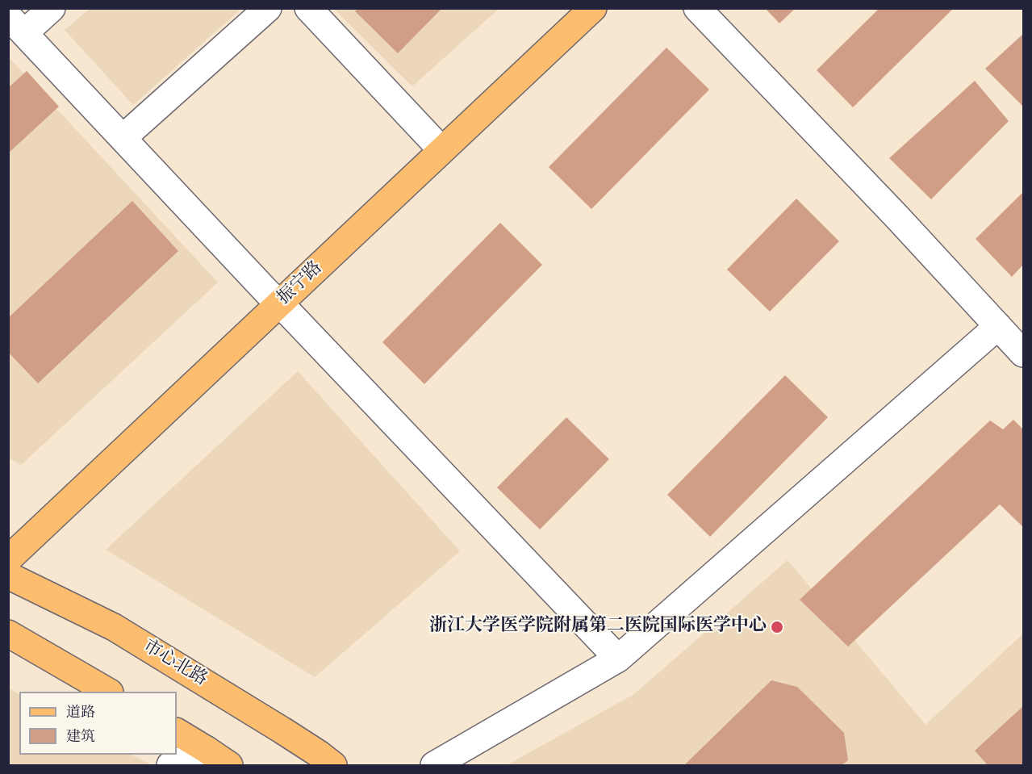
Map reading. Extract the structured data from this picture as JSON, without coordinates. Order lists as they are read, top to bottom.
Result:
{
  "streets": {
    "main road": ["振宁路", "市心北路"]
  },
  "places": ["浙江大学医学院附属第二医院国际医学中心"],
  "legend": ["道路", "建筑"]
}
